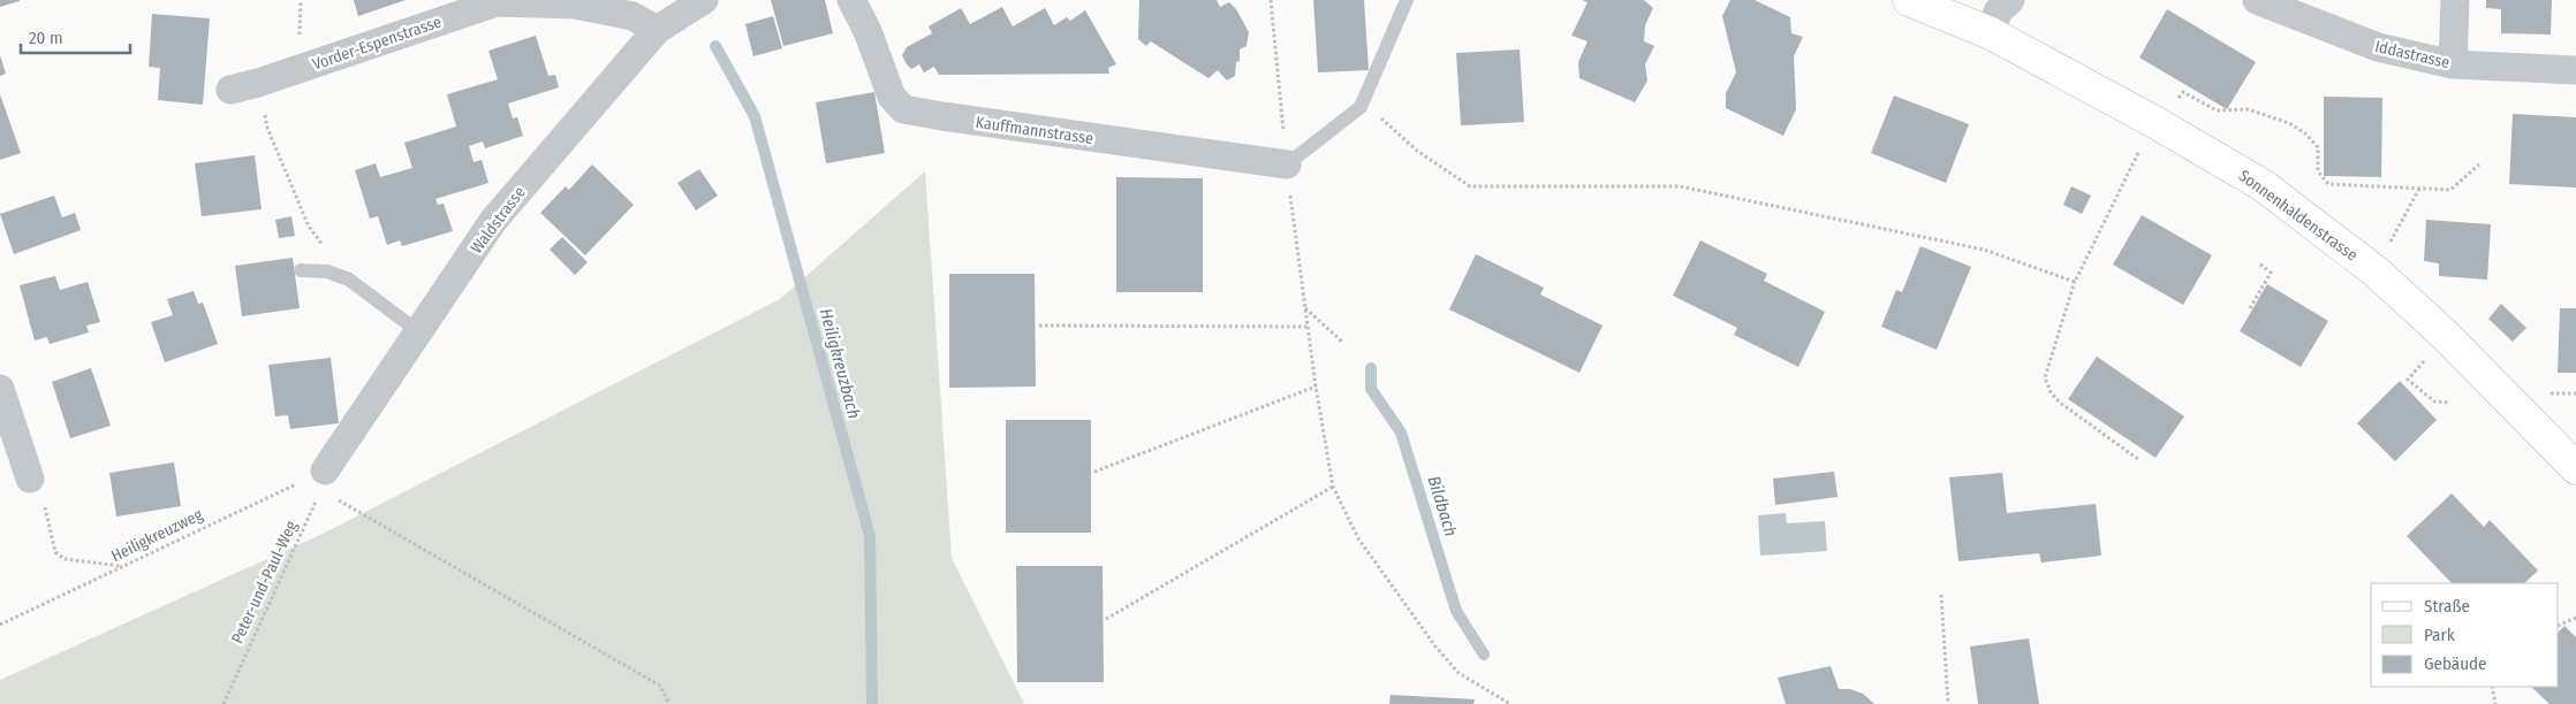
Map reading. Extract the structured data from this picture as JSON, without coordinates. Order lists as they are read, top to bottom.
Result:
{
  "streets": {
    "street": [
      "Vorder-Espenstrasse",
      "Iddastrasse",
      "Kauffmannstrasse",
      "Sonnenhaldenstrasse",
      "Waldstrasse"
    ],
    "path": ["Heiligkreuzweg", "Peter-und-Paul-Weg"]
  },
  "crossings": [
    ["Vorder-Espenstrasse", "Waldstrasse"],
    ["Waldstrasse", "Heiligkreuzweg"],
    ["Waldstrasse", "Peter-und-Paul-Weg"],
    ["Heiligkreuzweg", "Peter-und-Paul-Weg"]
  ],
  "water": ["Heiligkreuzbach", "Bildbach"],
  "legend": ["Straße", "Park", "Gebäude"],
  "scale_bar": "20 m"
}
